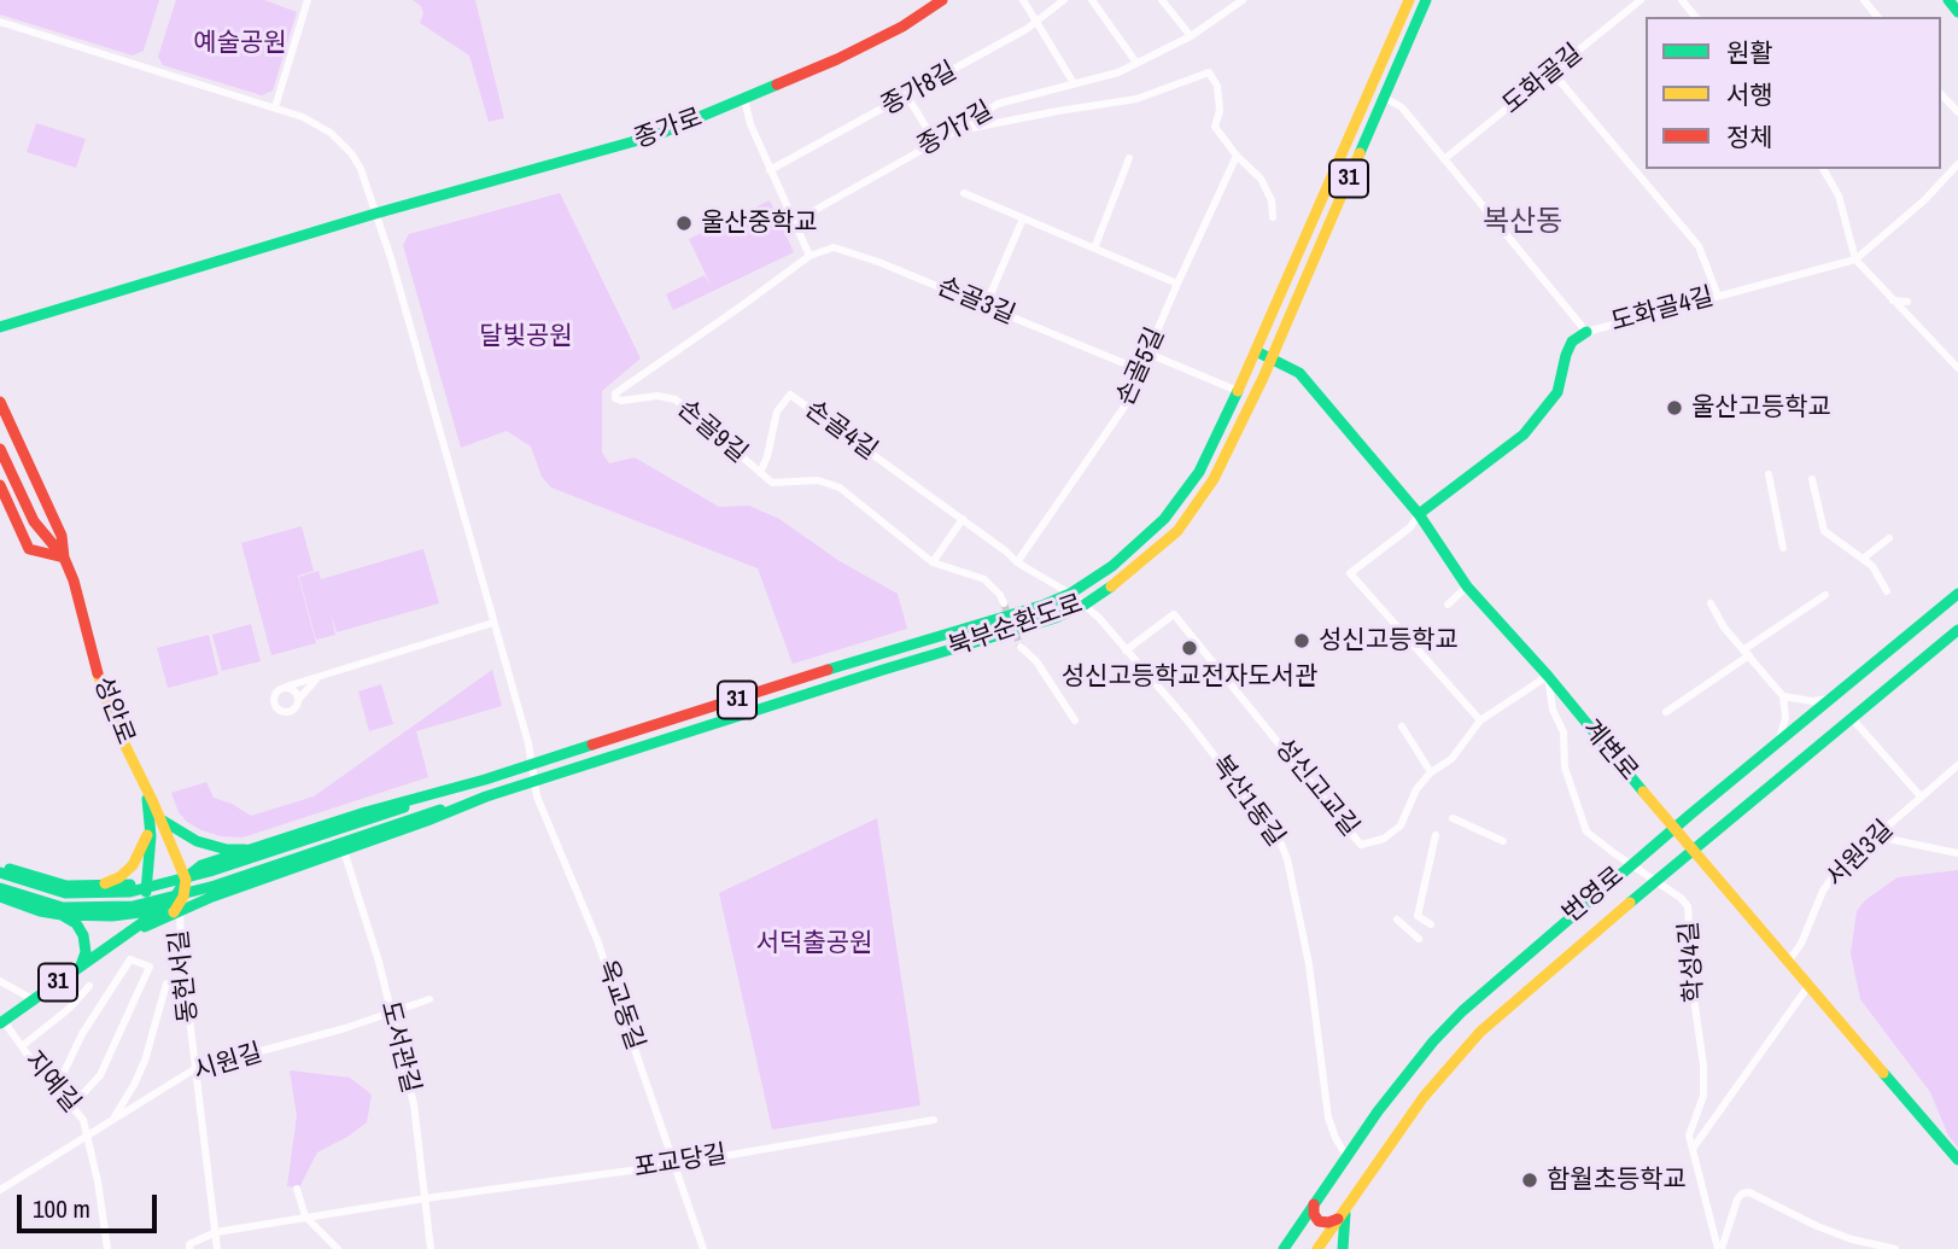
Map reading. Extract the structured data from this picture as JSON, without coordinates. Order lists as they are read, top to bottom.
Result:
{
  "streets": {
    "main road": [
      "종가로",
      "31",
      "북부순환도로",
      "성안로",
      "계변로",
      "번영로"
    ],
    "street": [
      "도화골길",
      "종가8길",
      "종가7길",
      "손골3길",
      "도화골4길",
      "손골5길",
      "손골4길",
      "손골9길",
      "성신고교길",
      "복산1동길",
      "서원3길",
      "학성4길",
      "동헌서길",
      "옥교동길",
      "도서관길",
      "시원길",
      "지예길",
      "포교당길"
    ]
  },
  "crossings": [
    ["도화골길", "도화골4길"],
    ["31", "지예길"],
    ["손골3길", "손골5길"],
    ["손골3길", "손골9길"],
    ["도화골4길", "북부순환도로"],
    ["손골5길", "손골4길"],
    ["손골4길", "손골9길"],
    ["손골4길", "북부순환도로"],
    ["손골4길", "복산1동길"],
    ["북부순환도로", "계변로"],
    ["북부순환도로", "복산1동길"],
    ["북부순환도로", "옥교동길"],
    ["계변로", "성신고교길"],
    ["계변로", "서원3길"],
    ["계변로", "번영로"],
    ["계변로", "학성4길"],
    ["성신고교길", "복산1동길"],
    ["성신고교길", "학성4길"],
    ["복산1동길", "번영로"],
    ["동헌서길", "시원길"],
    ["동헌서길", "포교당길"],
    ["옥교동길", "포교당길"],
    ["도서관길", "시원길"],
    ["도서관길", "포교당길"],
    ["시원길", "지예길"]
  ],
  "districts": ["복산동"],
  "parks": ["예술공원", "달빛공원", "서덕출공원"],
  "places": [
    "울산중학교",
    "울산고등학교",
    "성신고등학교",
    "성신고등학교전자도서관",
    "함월초등학교"
  ],
  "legend": ["원활", "서행", "정체"],
  "scale_bar": "100 m"
}
